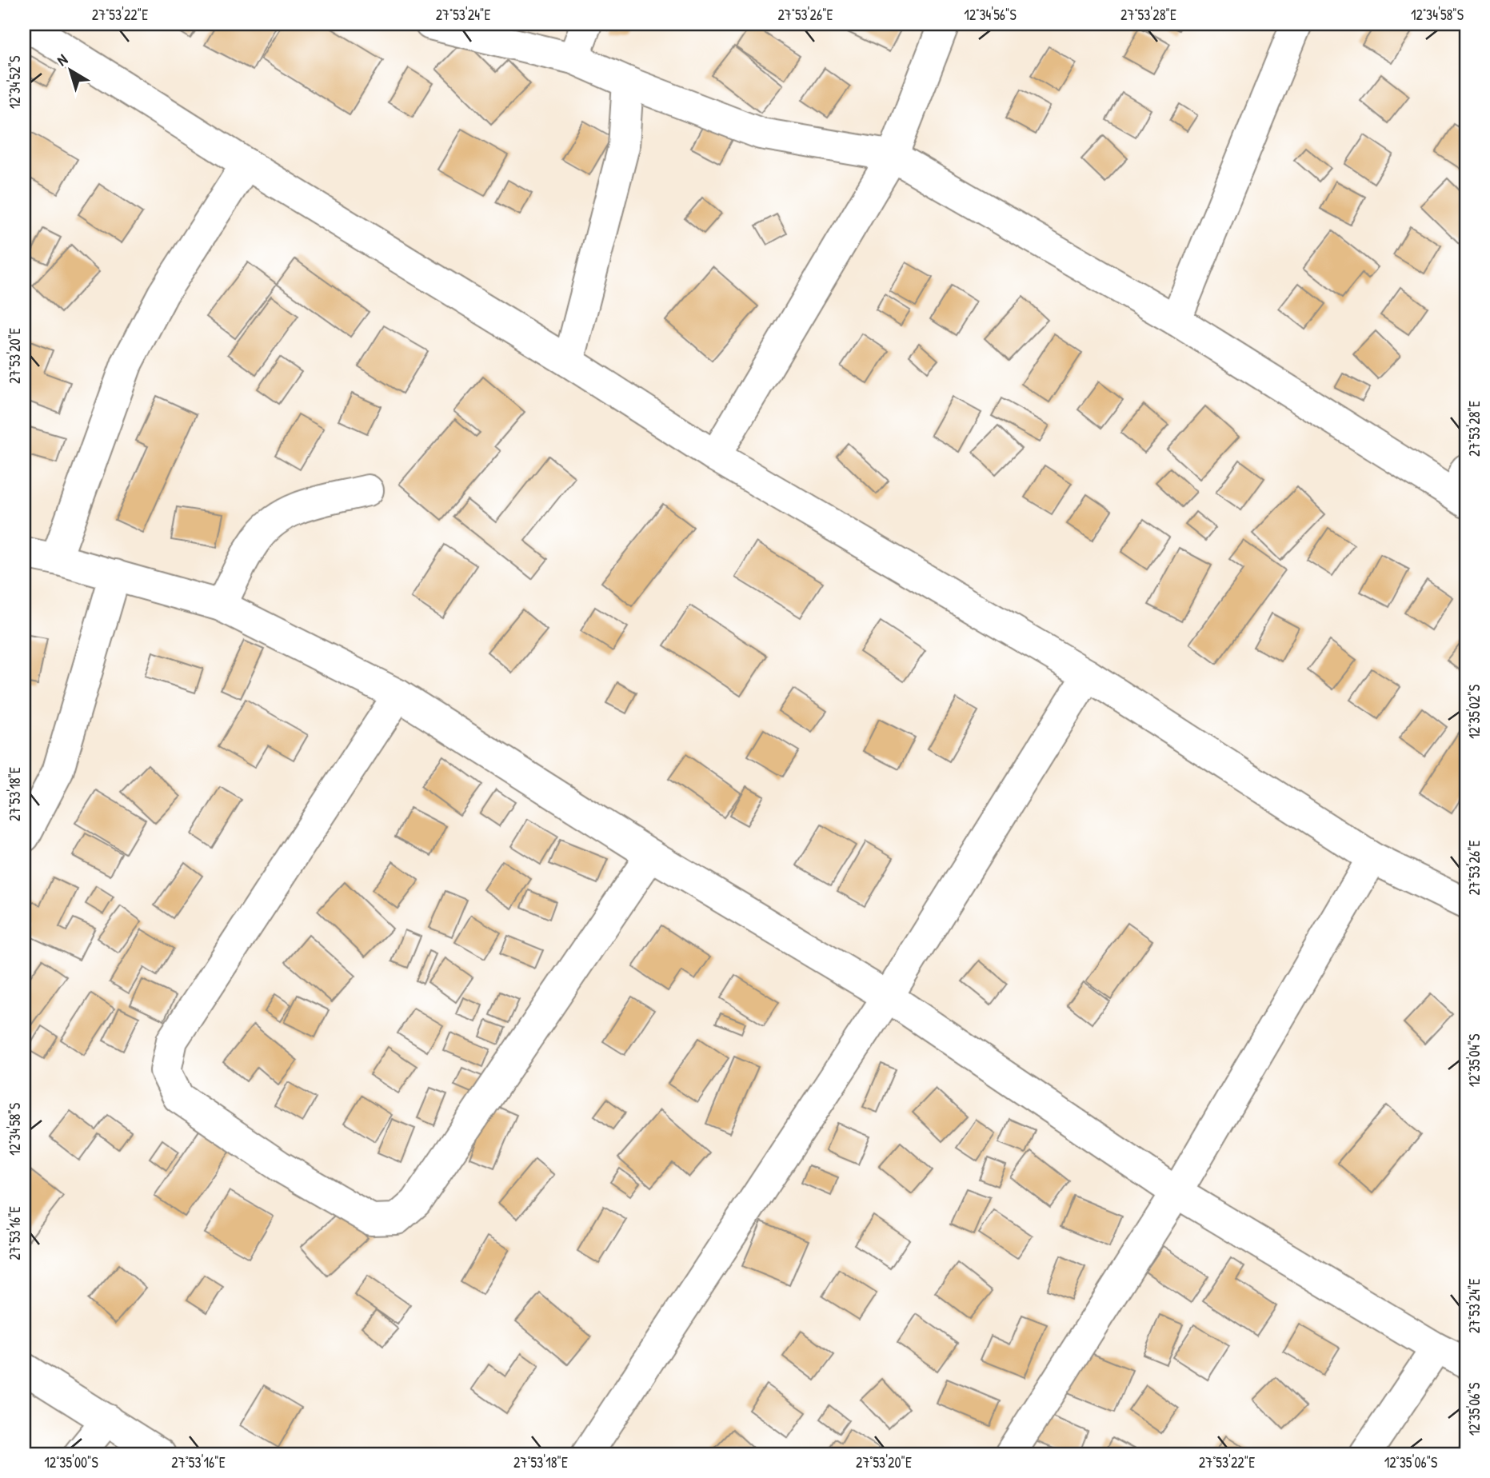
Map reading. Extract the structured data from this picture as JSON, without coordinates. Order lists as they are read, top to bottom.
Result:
{
  "north": "top left",
  "coordinates": [
    "27°53'22\"E",
    "27°53'24\"E",
    "27°53'26\"E",
    "12°34'56\"S",
    "27°53'28\"E",
    "12°34'58\"S",
    "12°34'52\"S",
    "27°53'20\"E",
    "12°35'02\"S",
    "27°53'18\"E",
    "12°35'04\"S",
    "27°53'16\"E",
    "12°35'06\"S",
    "12°35'00\"S"
  ]
}
